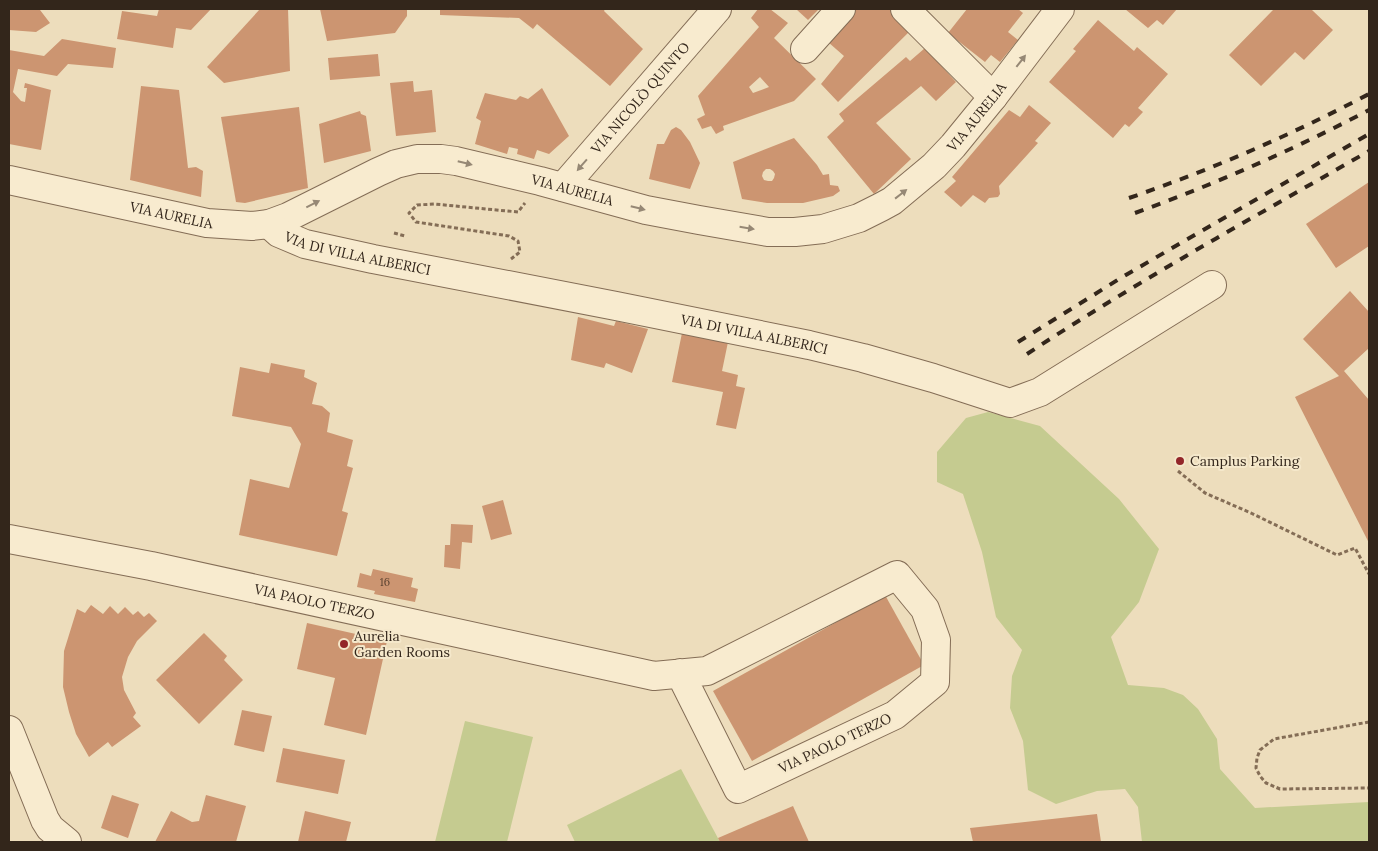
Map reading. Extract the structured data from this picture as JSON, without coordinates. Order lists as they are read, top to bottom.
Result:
{
  "streets": {
    "street": [
      "VIA NICOLÒ QUINTO",
      "VIA AURELIA",
      "VIA DI VILLA ALBERICI",
      "VIA PAOLO TERZO"
    ]
  },
  "crossings": [
    ["VIA NICOLÒ QUINTO", "VIA AURELIA"],
    ["VIA AURELIA", "VIA DI VILLA ALBERICI"]
  ],
  "one_way": ["VIA NICOLÒ QUINTO", "VIA AURELIA"],
  "places": ["Camplus Parking", "Aurelia Garden Rooms"],
  "house_numbers": ["16"]
}
